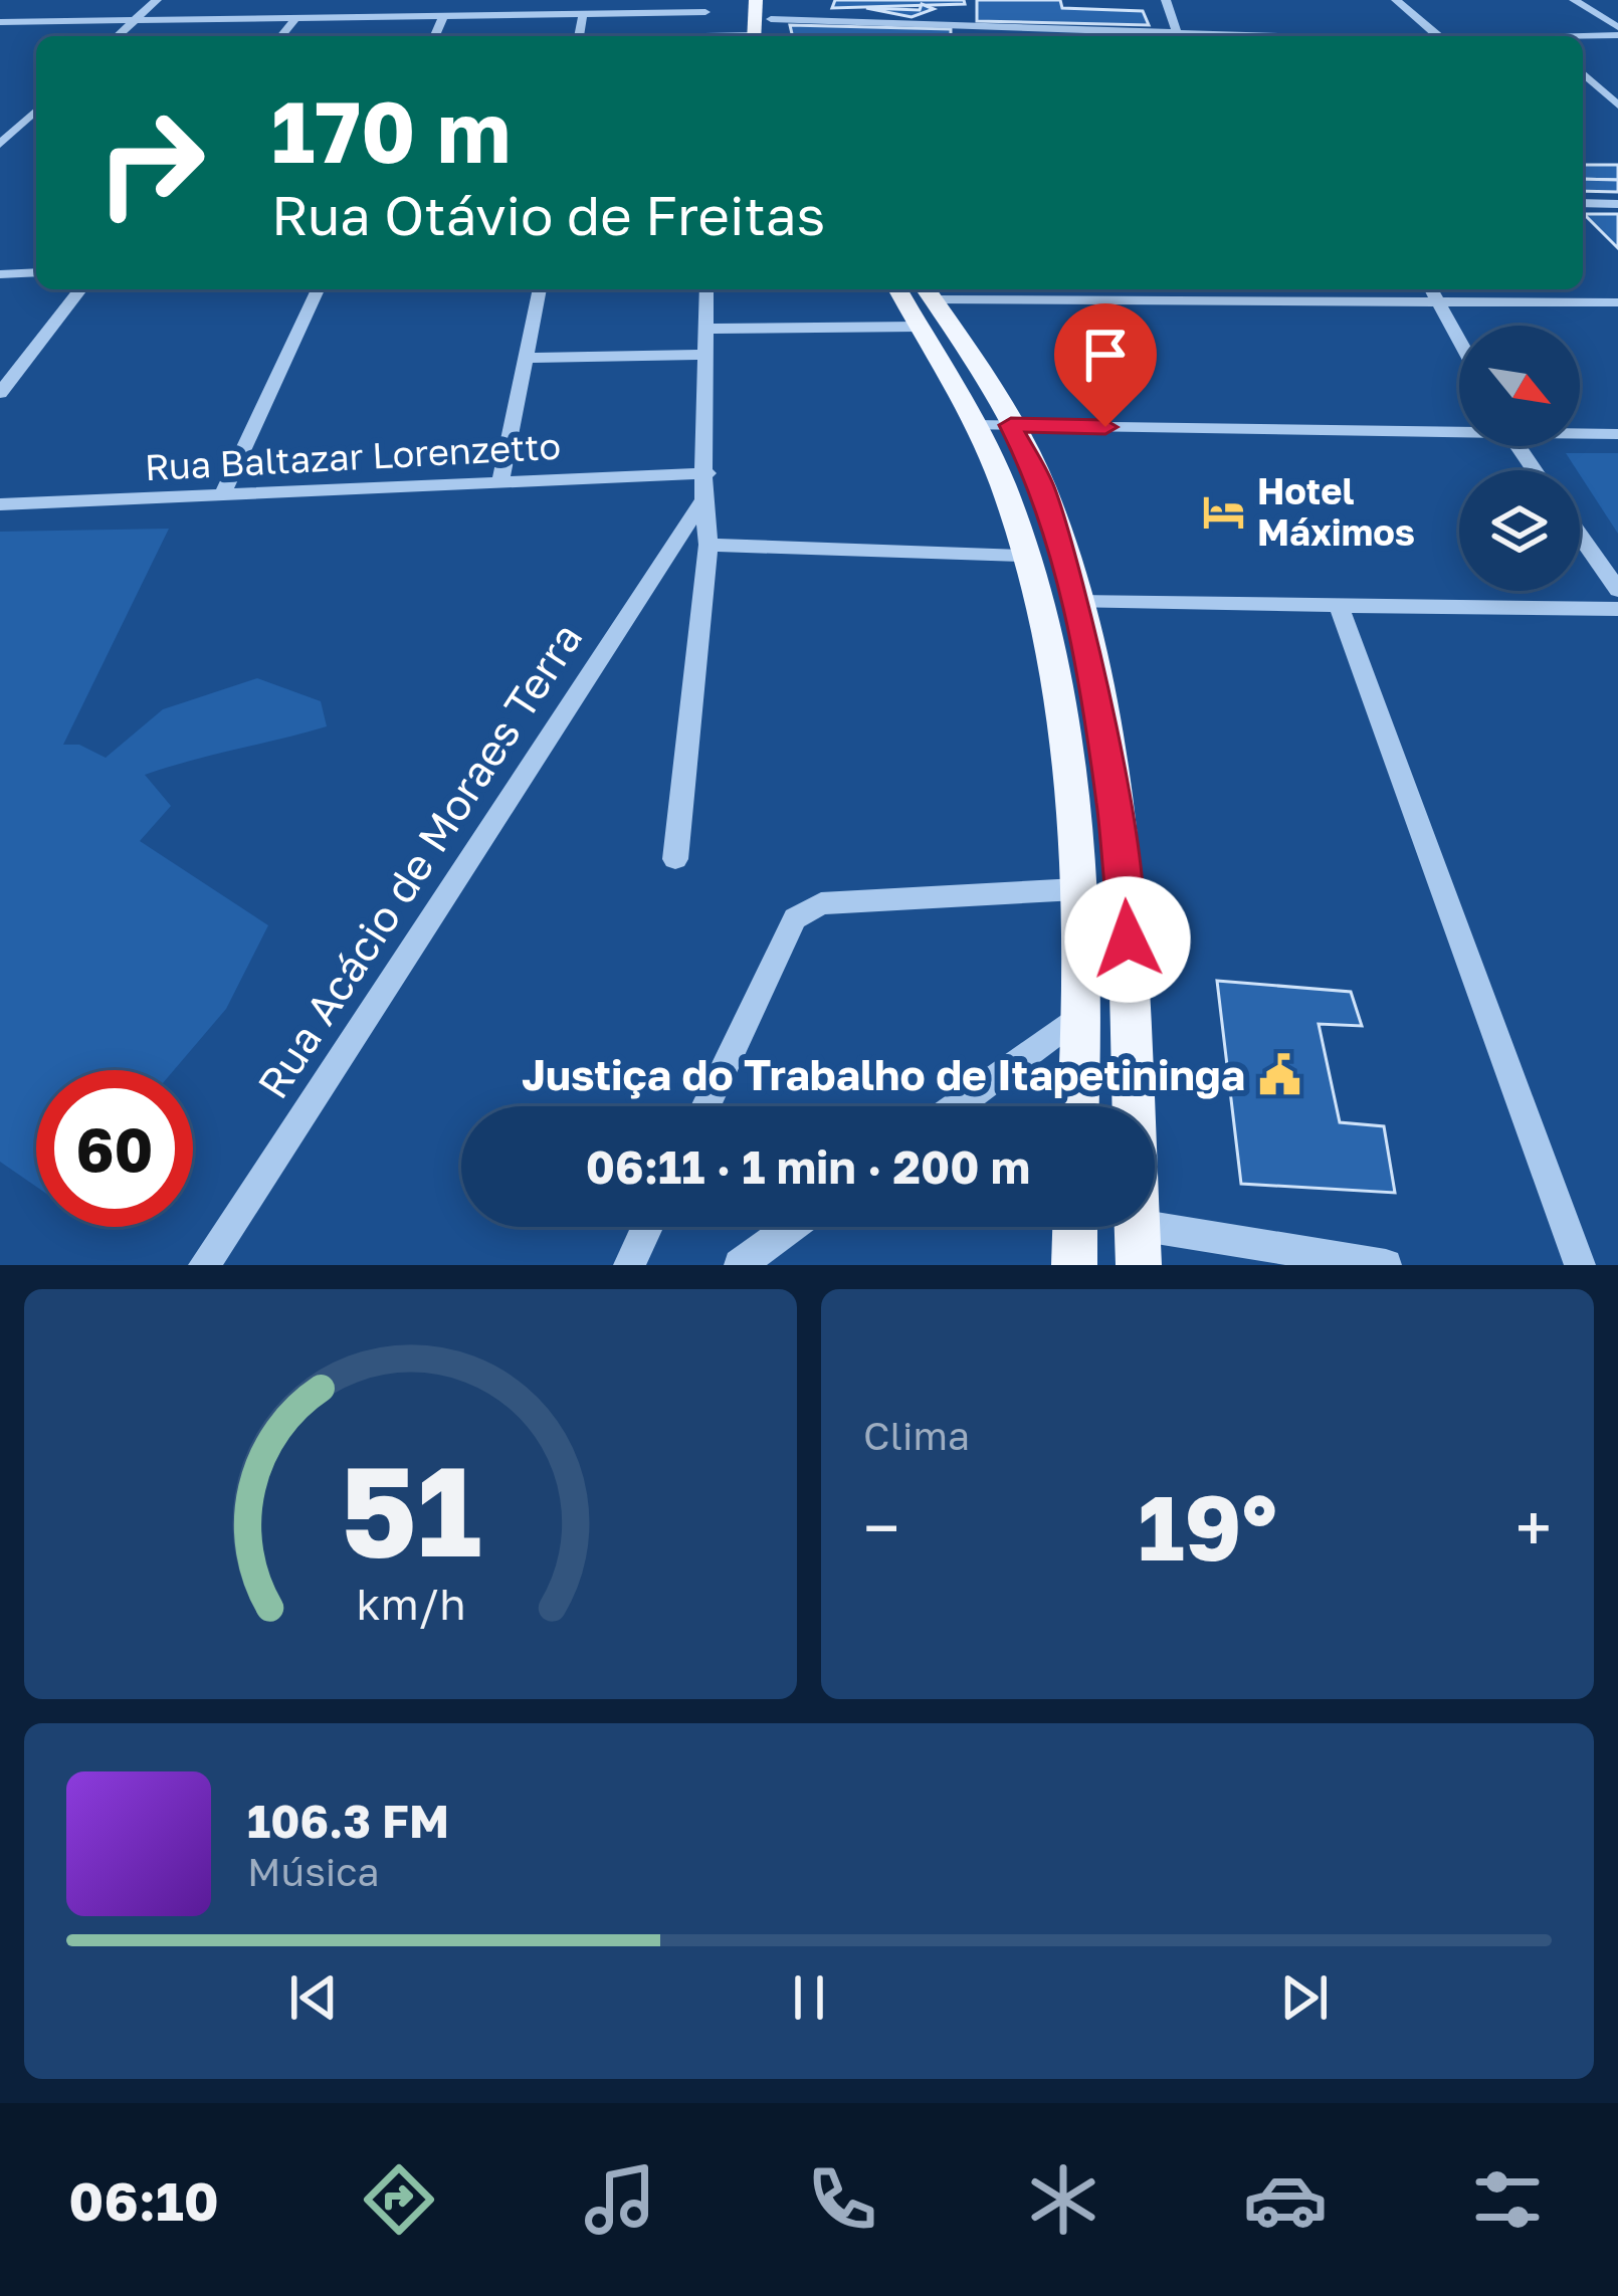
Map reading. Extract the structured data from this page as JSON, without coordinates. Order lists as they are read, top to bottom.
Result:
{
  "streets": {
    "street": ["Rua Baltazar Lorenzetto", "Rua Acácio de Moraes Terra"]
  },
  "crossings": [
    ["Rua Baltazar Lorenzetto", "Rua Acácio de Moraes Terra"]
  ],
  "places": {
    "hotel": ["Hotel Máximos"],
    "public building": ["Justiça do Trabalho de Itapetininga"]
  },
  "north": "bottom right",
  "page": {
    "turn": ["170 m", "Rua Otávio de Freitas"],
    "limit": "60",
    "trip": "06:11 · 1 min · 200 m",
    "tile": "Clima",
    "heat": ["−", "19°", "+"],
    "song": ["106.3 FM", "Música"],
    "tabs": "06:10",
    "gauge": ["51", "km/h"]
  }
}
